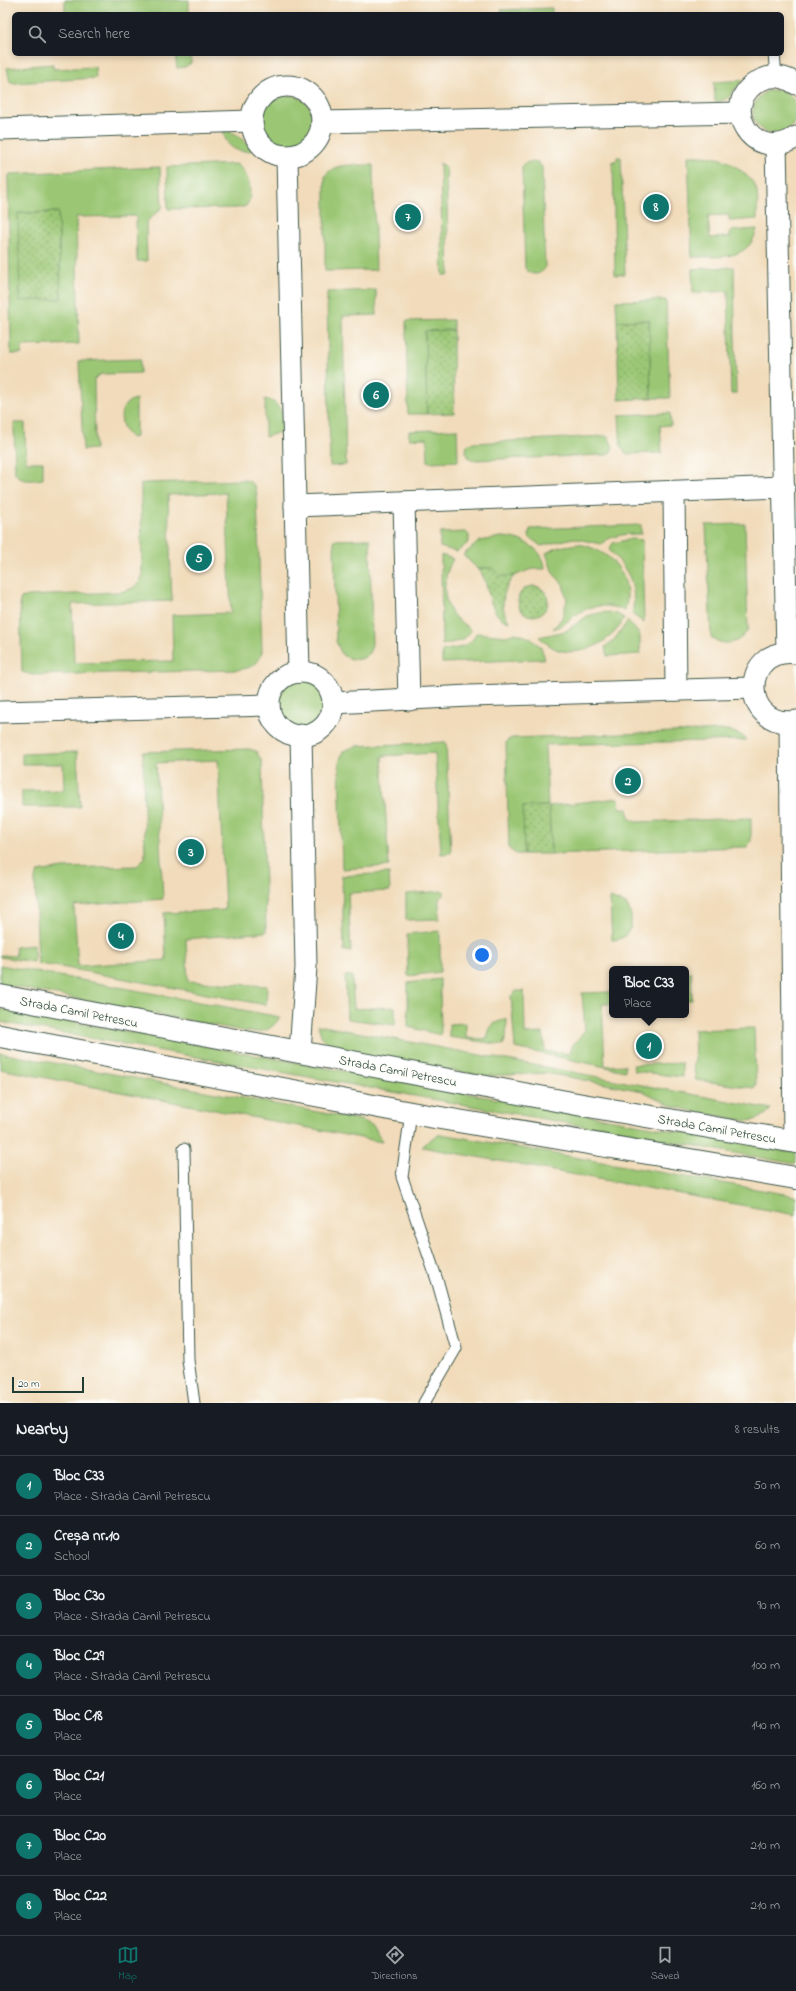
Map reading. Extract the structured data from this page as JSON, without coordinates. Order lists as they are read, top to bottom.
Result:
{
  "streets": {
    "street": ["Strada Camil Petrescu"]
  },
  "scale_bar": "20 m",
  "page": {
    "search": "Search here",
    "pins": [
      "8",
      "7",
      "6",
      "5",
      "2",
      "3",
      "4",
      "1"
    ],
    "popup": ["Bloc C33", "Place"],
    "scale": "20 m",
    "heading": ["Nearby", "8 results"],
    "list": [
      {
        "mark": "1",
        "name": "Bloc C33",
        "note": "Place · Strada Camil Petrescu",
        "value": "50 m"
      },
      {
        "mark": "2",
        "name": "Creșa nr.10",
        "note": "School",
        "value": "60 m"
      },
      {
        "mark": "3",
        "name": "Bloc C30",
        "note": "Place · Strada Camil Petrescu",
        "value": "90 m"
      },
      {
        "mark": "4",
        "name": "Bloc C29",
        "note": "Place · Strada Camil Petrescu",
        "value": "100 m"
      },
      {
        "mark": "5",
        "name": "Bloc C18",
        "note": "Place",
        "value": "140 m"
      },
      {
        "mark": "6",
        "name": "Bloc C21",
        "note": "Place",
        "value": "160 m"
      },
      {
        "mark": "7",
        "name": "Bloc C20",
        "note": "Place",
        "value": "210 m"
      },
      {
        "mark": "8",
        "name": "Bloc C22",
        "note": "Place",
        "value": "210 m"
      }
    ],
    "nav": ["Map", "Directions", "Saved"]
  }
}
